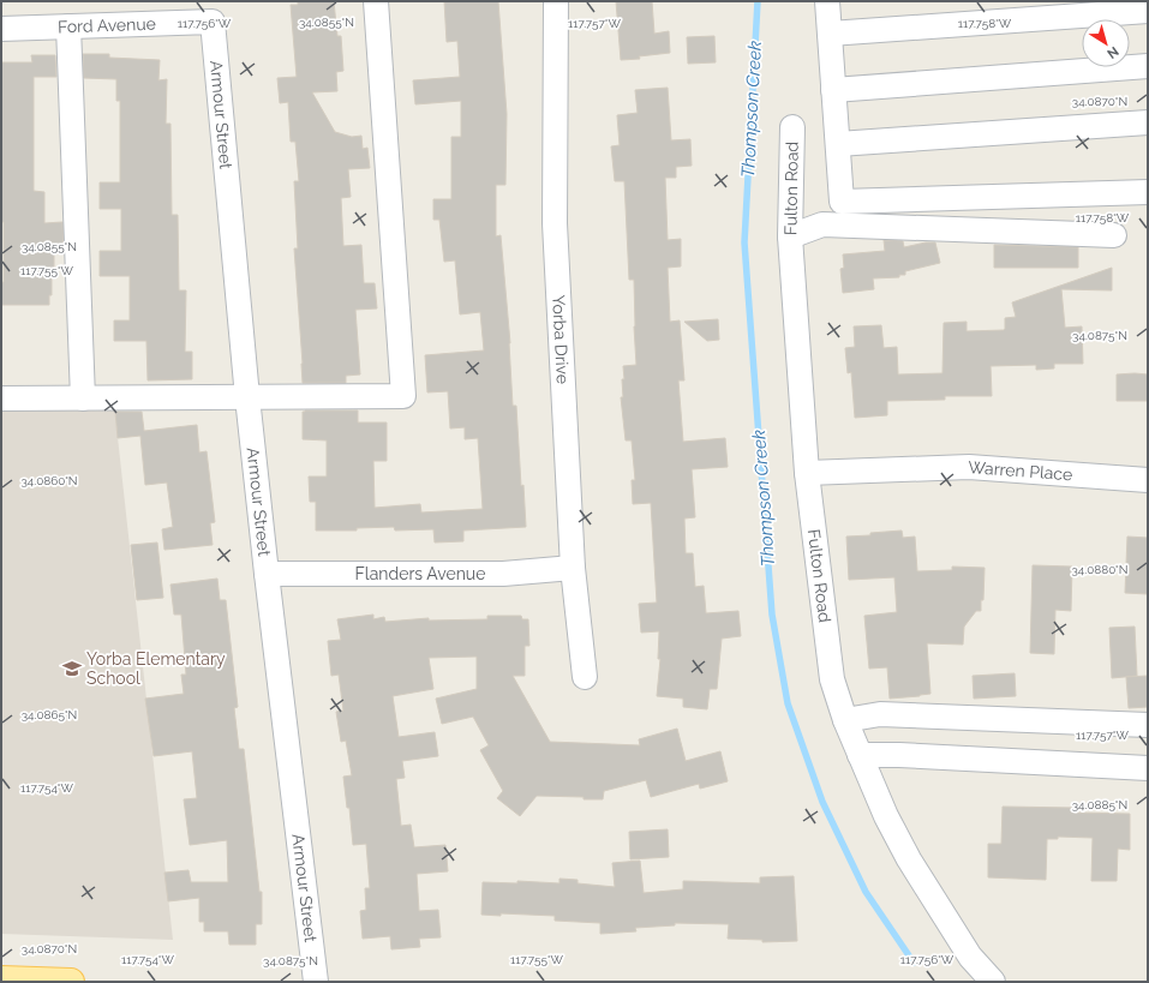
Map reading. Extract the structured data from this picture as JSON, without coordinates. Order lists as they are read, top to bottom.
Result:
{
  "streets": {
    "street": [
      "Ford Avenue",
      "Armour Street",
      "Fulton Road",
      "Yorba Drive",
      "Warren Place",
      "Flanders Avenue"
    ]
  },
  "crossings": [
    ["Ford Avenue", "Armour Street"],
    ["Armour Street", "Flanders Avenue"],
    ["Fulton Road", "Warren Place"],
    ["Yorba Drive", "Flanders Avenue"]
  ],
  "water": ["Thompson Creek"],
  "places": {
    "school or university": ["Yorba Elementary School"]
  },
  "north": "bottom right",
  "coordinates": [
    "34.0855°N",
    "117.756°W",
    "117.757°W",
    "117.758°W",
    "34.0870°N",
    "117.755°W",
    "34.0875°N",
    "34.0860°N",
    "34.0880°N",
    "34.0865°N",
    "117.754°W",
    "34.0885°N"
  ]
}
